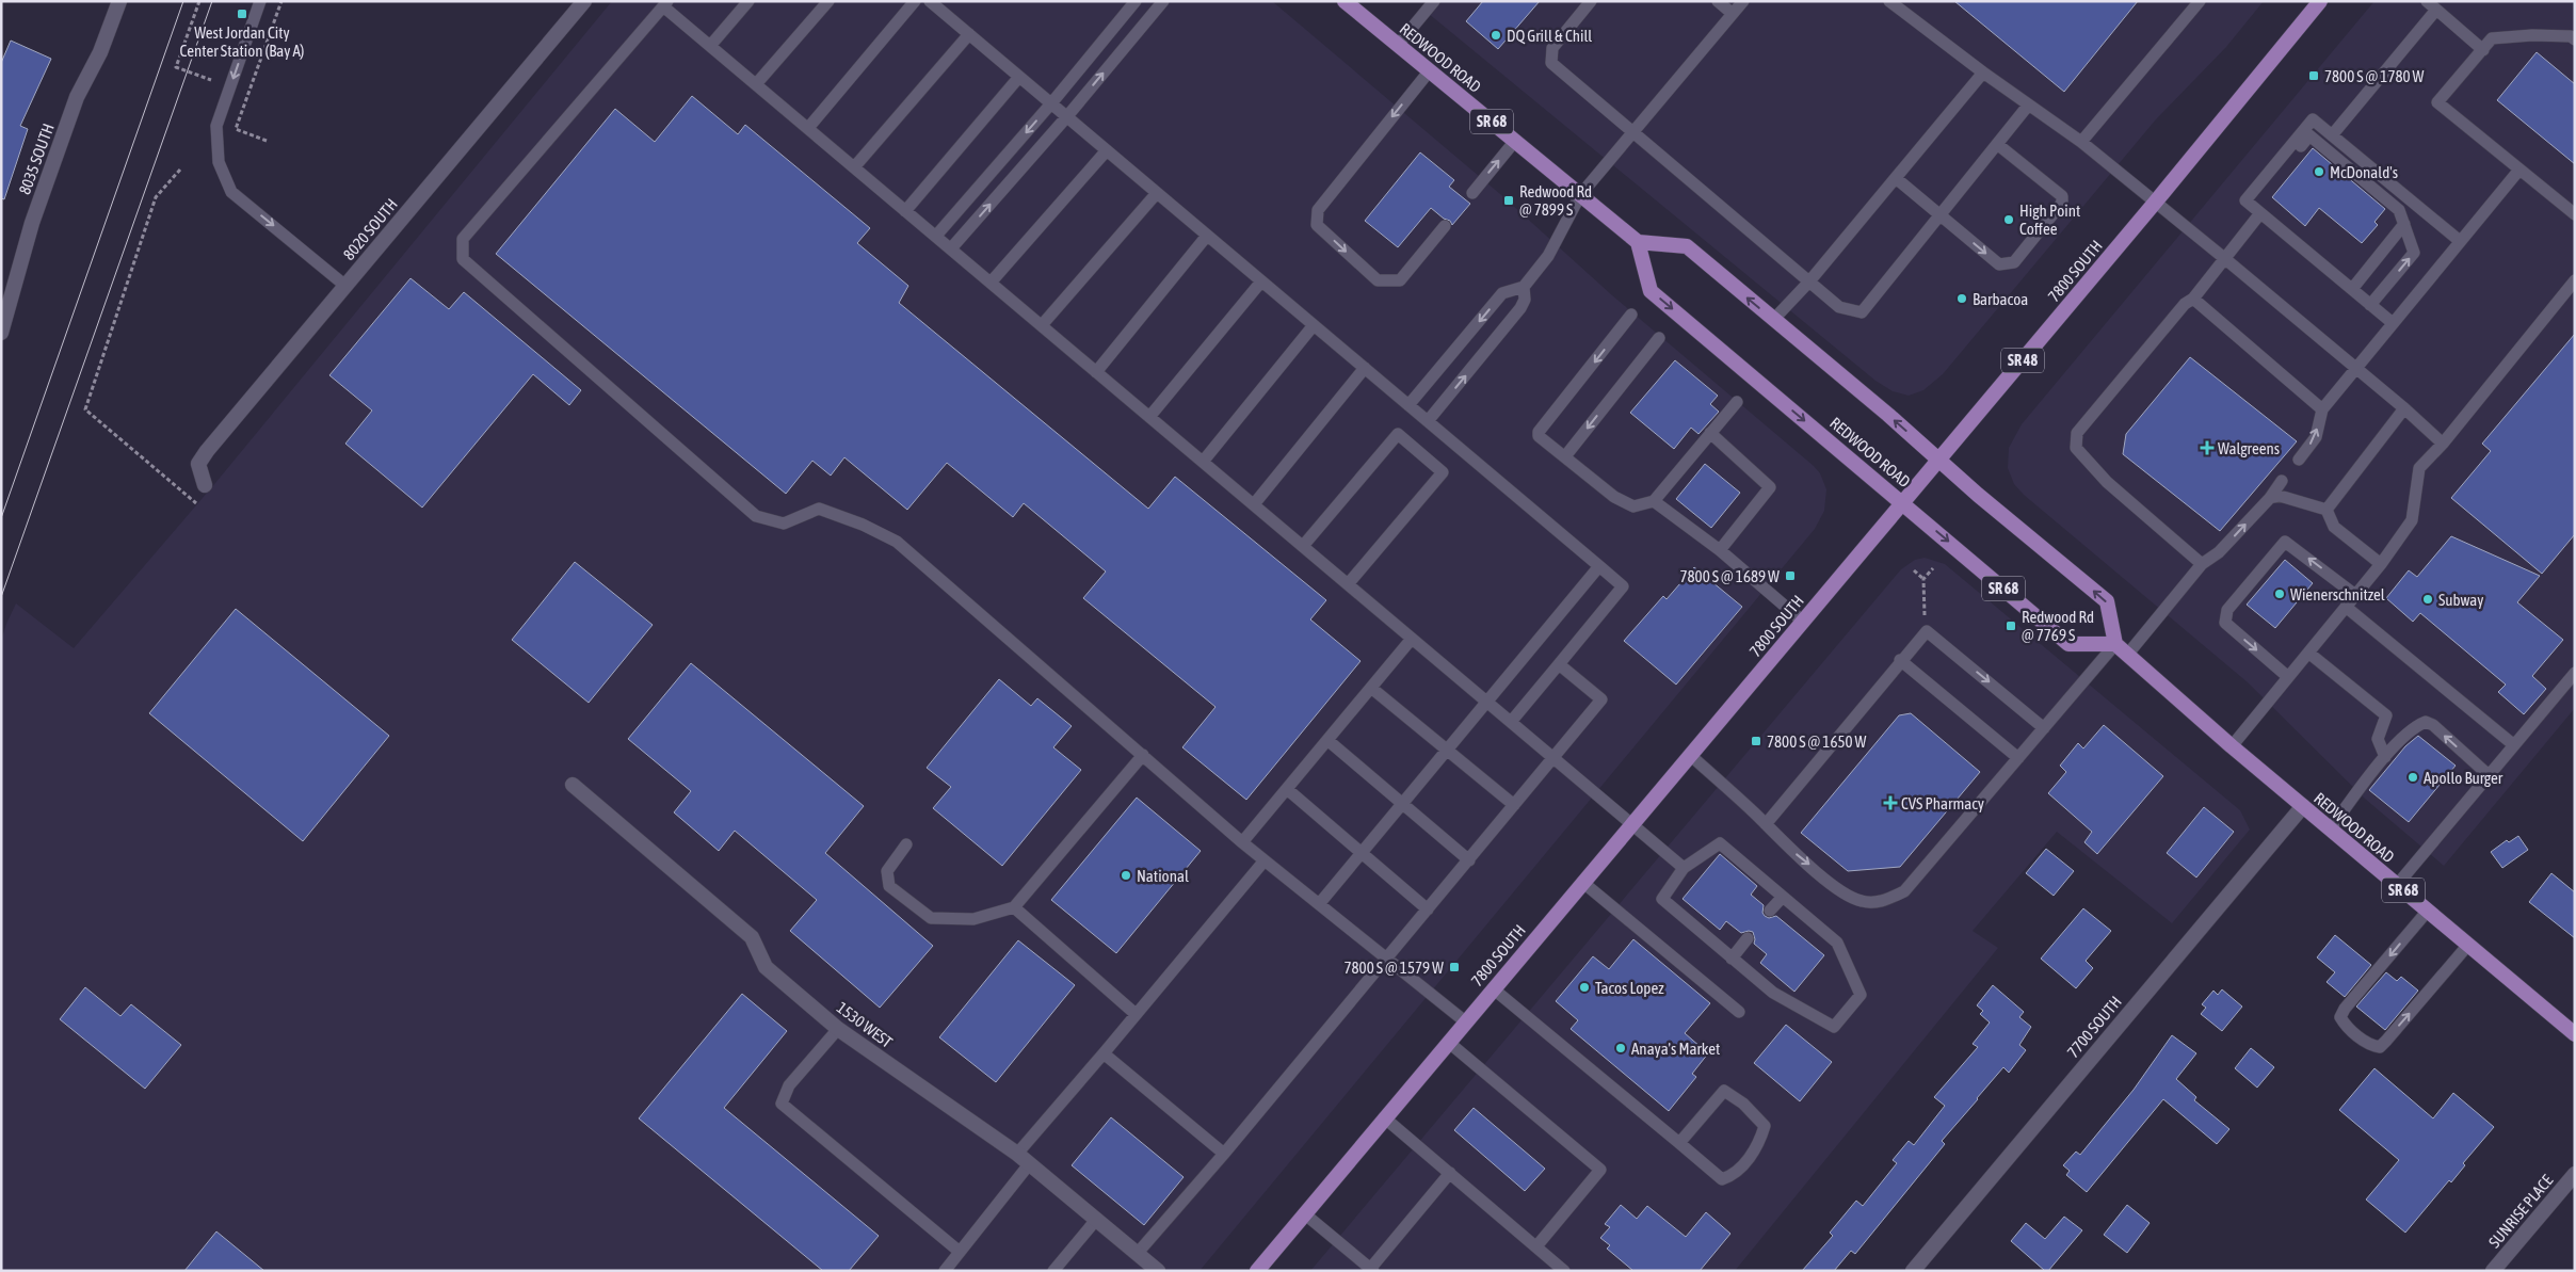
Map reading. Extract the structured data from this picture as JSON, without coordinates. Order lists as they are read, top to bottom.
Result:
{
  "streets": {
    "main road": [
      "REDWOOD ROAD",
      "SR 68",
      "7800 SOUTH",
      "SR 48"
    ],
    "street": [
      "8035 SOUTH",
      "8020 SOUTH",
      "1530 WEST",
      "7700 SOUTH",
      "SUNRISE PLACE"
    ]
  },
  "crossings": [
    ["REDWOOD ROAD", "7800 SOUTH"],
    ["REDWOOD ROAD", "7700 SOUTH"]
  ],
  "places": {
    "transit": [
      "West Jordan City Center Station (Bay A)",
      "7800 S @ 1780 W",
      "Redwood Rd @ 7899 S",
      "7800 S @ 1689 W",
      "Redwood Rd @ 7769 S",
      "7800 S @ 1650 W",
      "7800 S @ 1579 W"
    ],
    "other": [
      "DQ Grill & Chill",
      "McDonald's",
      "High Point Coffee",
      "Barbacoa",
      "Wienerschnitzel",
      "Subway",
      "Apollo Burger",
      "National",
      "Tacos Lopez",
      "Anaya's Market"
    ],
    "health": ["Walgreens", "CVS Pharmacy"]
  }
}
